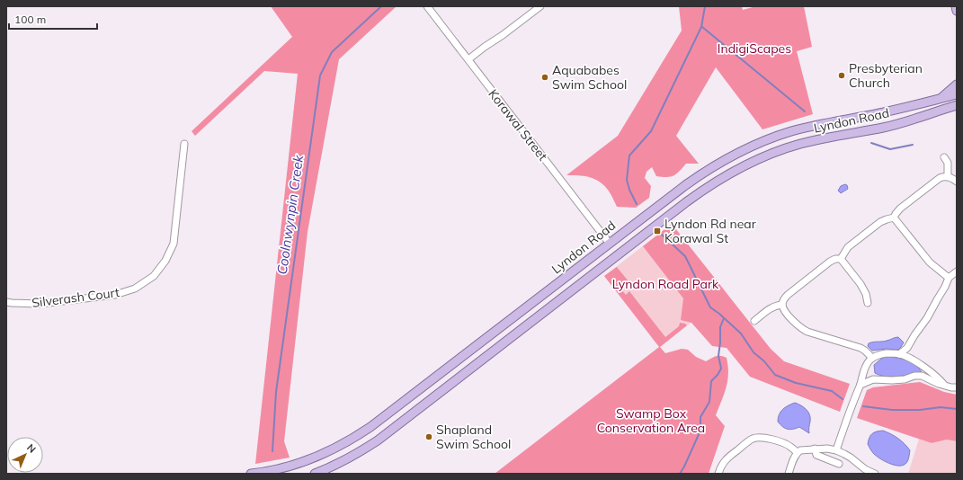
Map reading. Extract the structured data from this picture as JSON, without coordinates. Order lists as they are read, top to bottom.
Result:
{
  "streets": {
    "main road": ["Lyndon Road"],
    "street": ["Korawal Street", "Silverash Court"]
  },
  "crossings": [
    ["Lyndon Road", "Korawal Street"]
  ],
  "water": ["Coolnwynpin Creek"],
  "parks": ["IndigiScapes", "Lyndon Road Park", "Swamp Box Conservation Area"],
  "places": {
    "other": ["Presbyterian Church", "Aquababes Swim School", "Shapland Swim School"],
    "transit": ["Lyndon Rd near Korawal St"]
  },
  "scale_bar": "100 m",
  "north": "top right"
}
